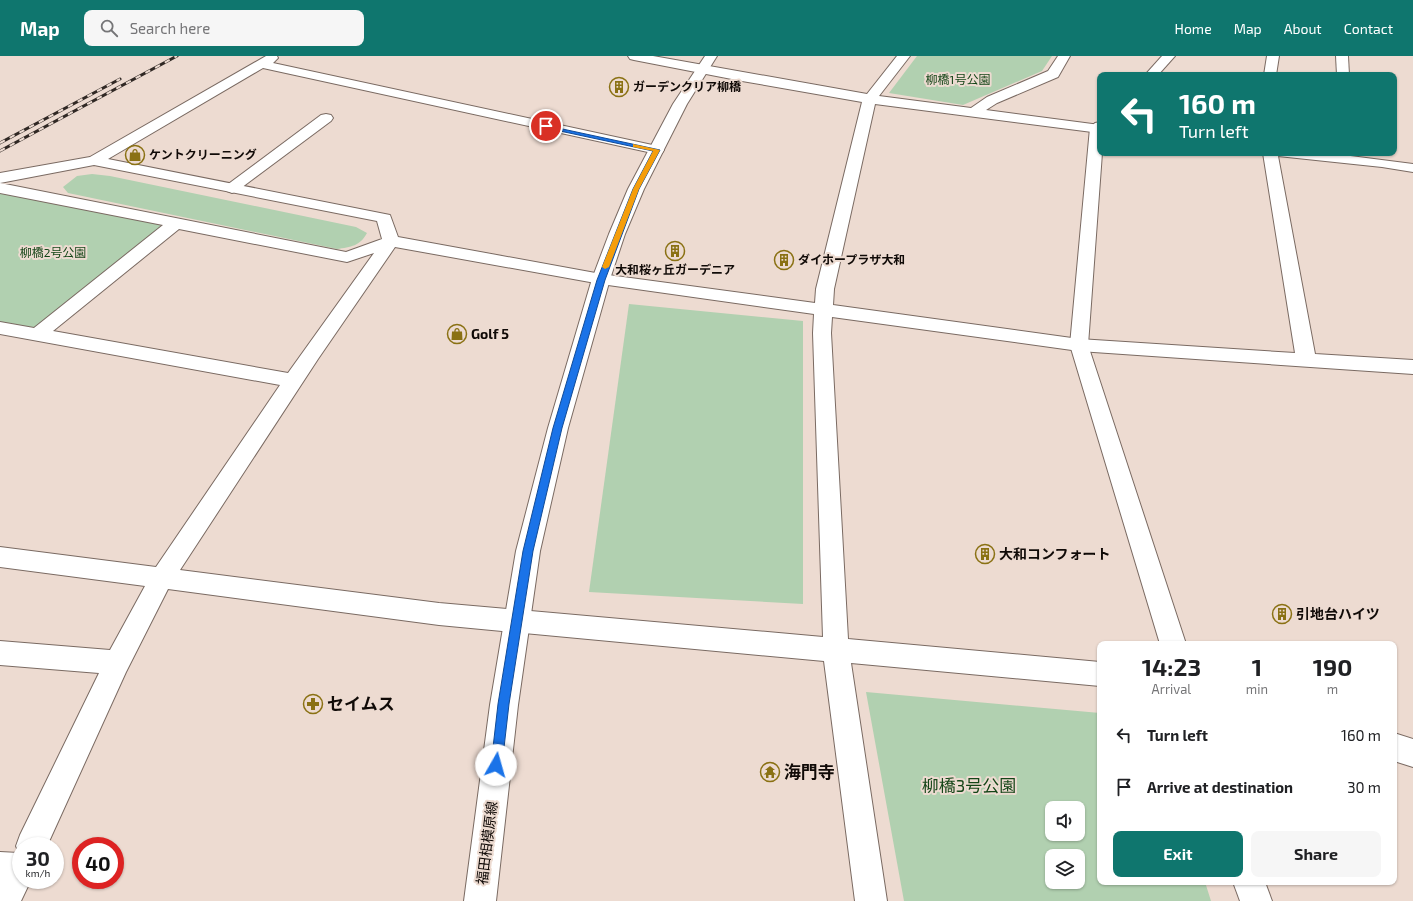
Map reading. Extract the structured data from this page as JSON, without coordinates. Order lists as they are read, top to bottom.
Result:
{
  "streets": {
    "street": ["福田相模原線"]
  },
  "parks": ["柳橋1号公園", "柳橋2号公園", "柳橋3号公園"],
  "places": {
    "building": [
      "ガーデンクリア柳橋",
      "大和桜ヶ丘ガーデニア",
      "ダイホープラザ大和",
      "大和コンフォート",
      "引地台ハイツ"
    ],
    "shop": ["ケントクリーニング", "Golf 5"],
    "pharmacy": ["セイムス"],
    "temple": ["海門寺"]
  },
  "page": {
    "header": "Map",
    "search": "Search here",
    "nav": [
      "Home",
      "Map",
      "About",
      "Contact"
    ],
    "turn": ["160 m", "Turn left"],
    "eta": [
      "14:23",
      "Arrival",
      "1",
      "min",
      "190",
      "m"
    ],
    "list": [
      {
        "name": "Turn left",
        "value": "160 m"
      },
      {
        "name": "Arrive at destination",
        "value": "30 m"
      }
    ],
    "buttons": ["Exit", "Share"],
    "speed": "30 km/h",
    "limit": "40"
  }
}
